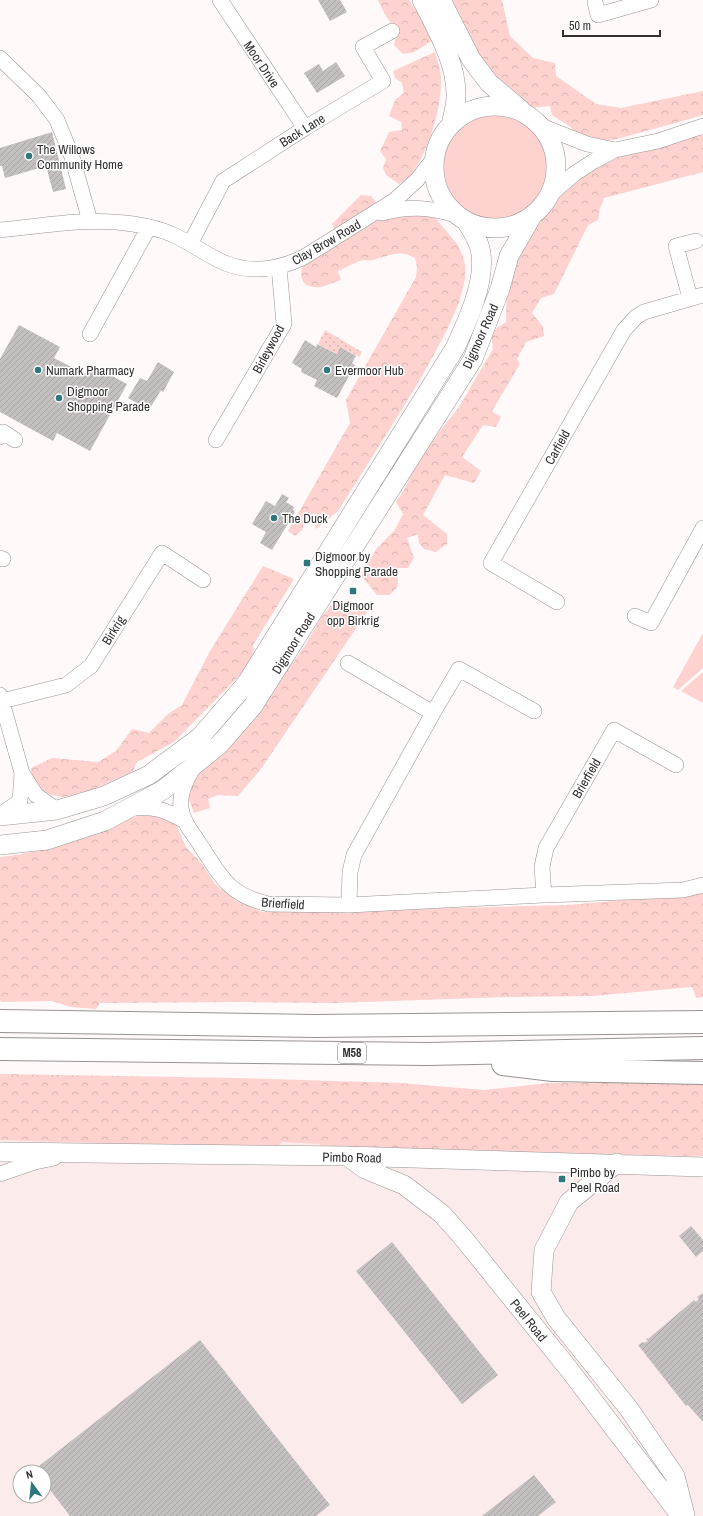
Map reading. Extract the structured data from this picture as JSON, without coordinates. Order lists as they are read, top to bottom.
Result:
{
  "streets": {
    "highway": ["M58"],
    "street": [
      "Moor Drive",
      "Back Lane",
      "Clay Brow Road",
      "Digmoor Road",
      "Birleywood",
      "Carfield",
      "Birkrig",
      "Brierfield",
      "Pimbo Road",
      "Peel Road"
    ]
  },
  "crossings": [
    ["Moor Drive", "Back Lane"],
    ["Clay Brow Road", "Digmoor Road"],
    ["Clay Brow Road", "Birleywood"],
    ["Digmoor Road", "Birkrig"],
    ["Digmoor Road", "Brierfield"],
    ["Pimbo Road", "Peel Road"]
  ],
  "places": {
    "other": [
      "The Willows Community Home",
      "Numark Pharmacy",
      "Evermoor Hub",
      "Digmoor Shopping Parade",
      "The Duck"
    ],
    "transit": ["Digmoor by Shopping Parade", "Digmoor opp Birkrig", "Pimbo by Peel Road"]
  },
  "scale_bar": "50 m",
  "north": "top"
}
